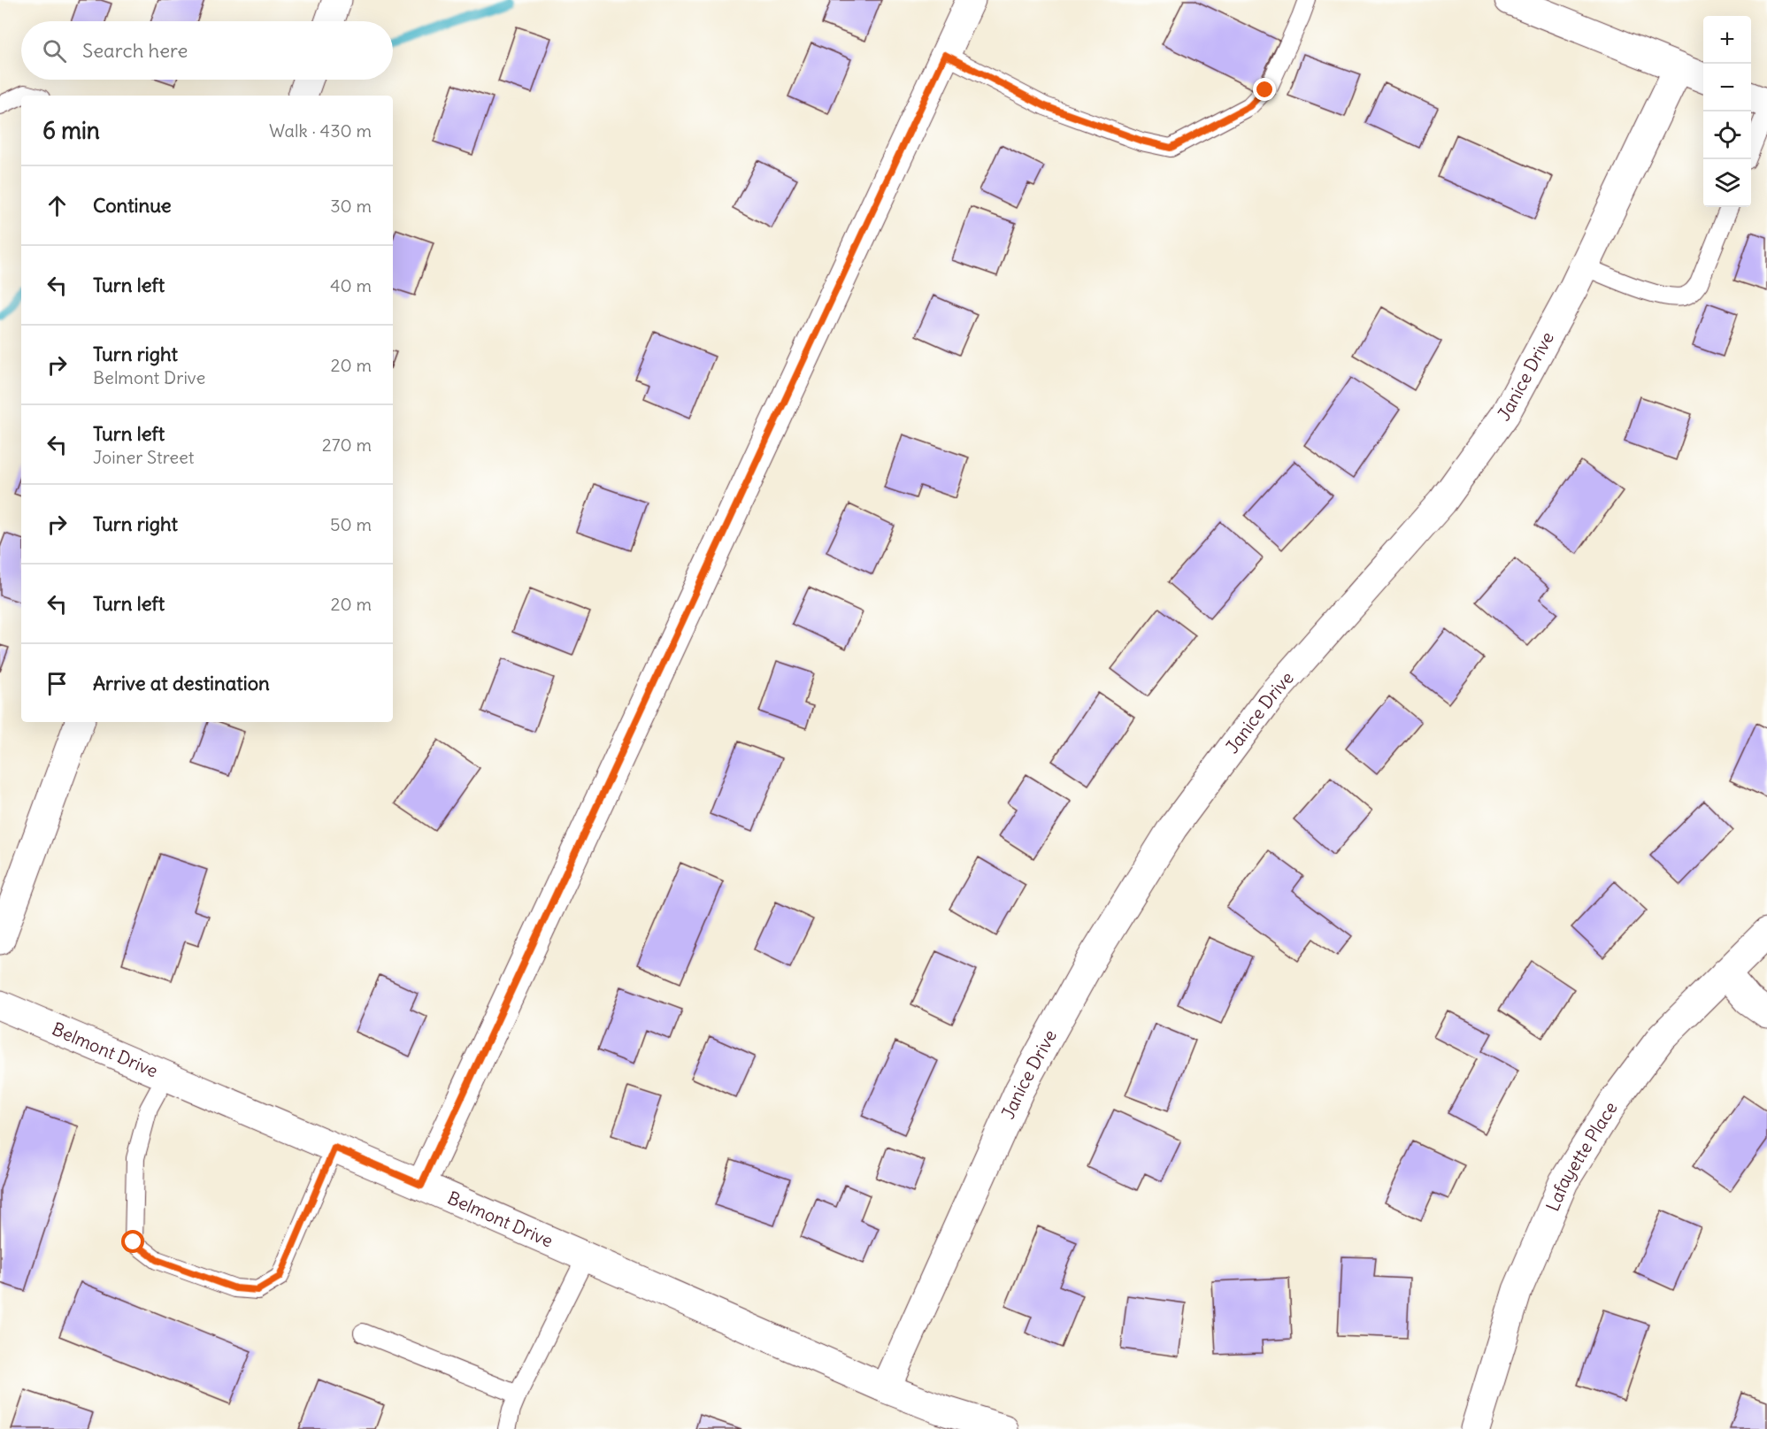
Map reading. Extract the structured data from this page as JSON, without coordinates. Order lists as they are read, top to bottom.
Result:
{
  "streets": {
    "street": ["Janice Drive", "Belmont Drive", "Lafayette Place"]
  },
  "crossings": [
    ["Janice Drive", "Belmont Drive"]
  ],
  "page": {
    "map_buttons": ["+", "−"],
    "search": "Search here",
    "heading": ["6 min", "Walk · 430 m"],
    "list": [
      ["Continue", "30 m"],
      ["Turn left", "40 m"],
      ["Turn right", "Belmont Drive", "20 m"],
      ["Turn left", "Joiner Street", "270 m"],
      ["Turn right", "50 m"],
      ["Turn left", "20 m"],
      "Arrive at destination"
    ]
  }
}
